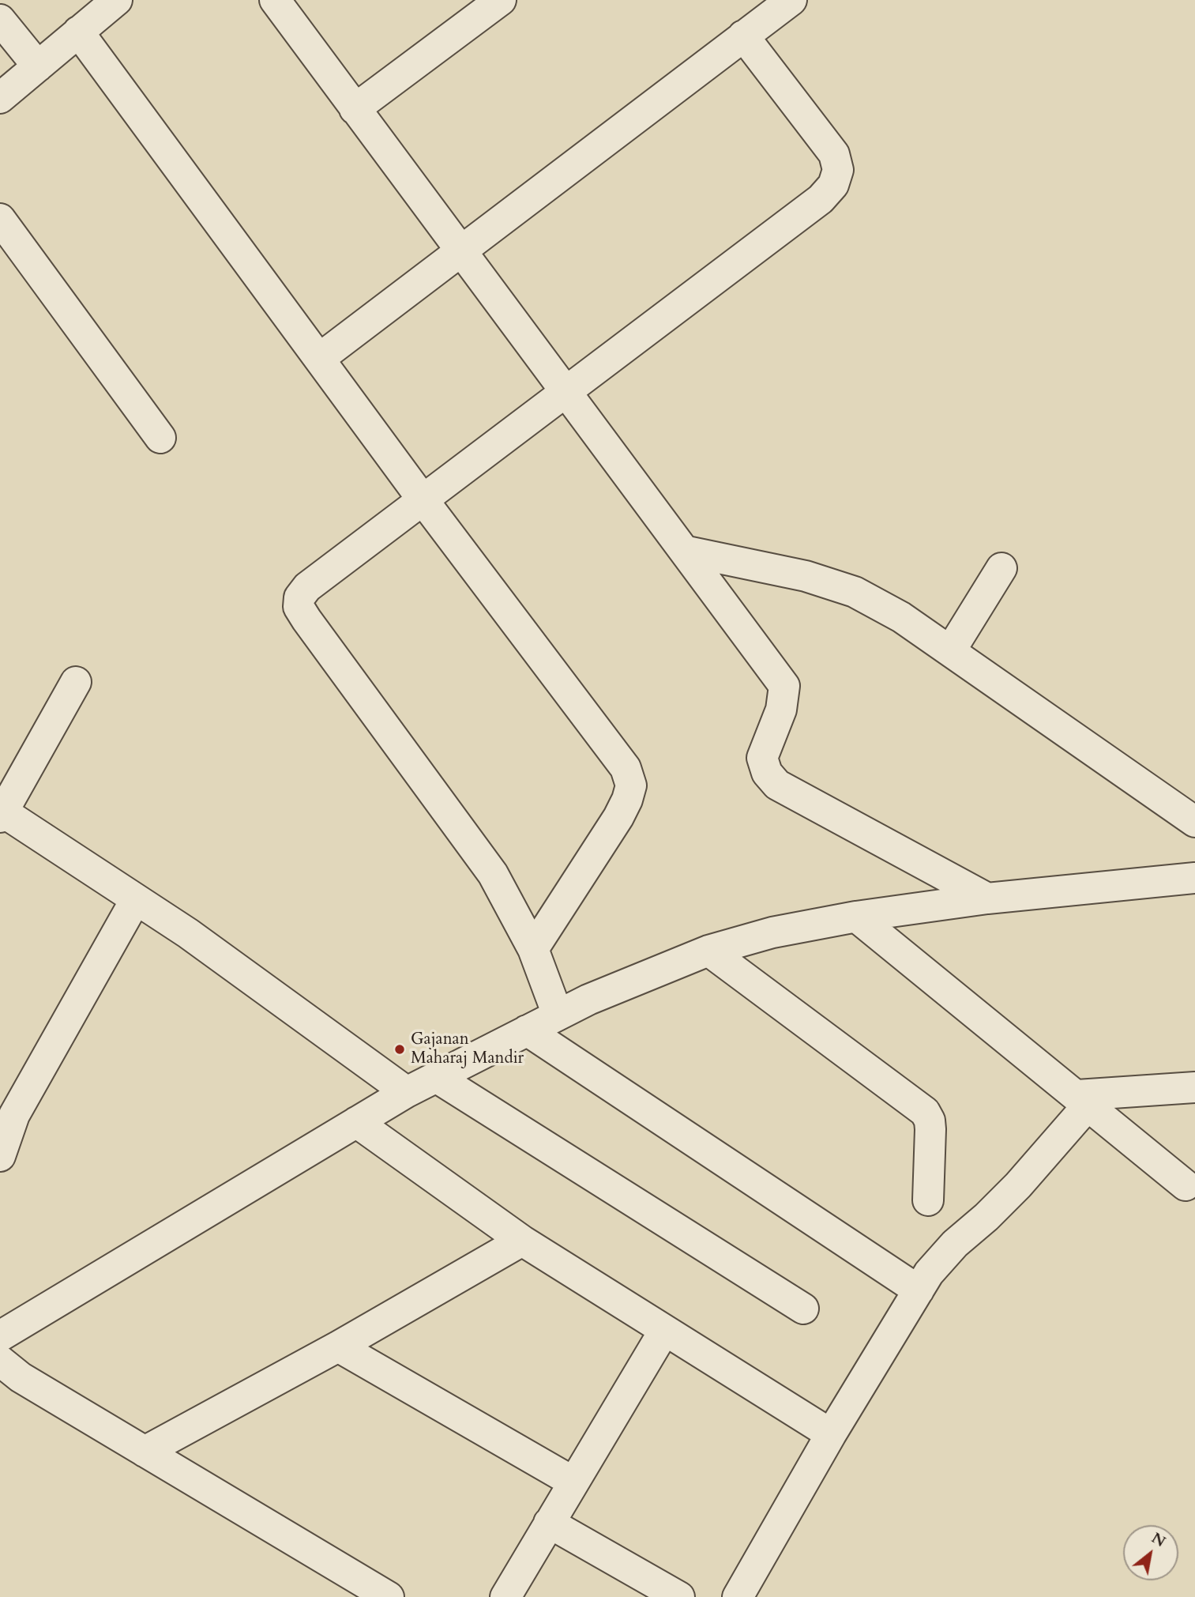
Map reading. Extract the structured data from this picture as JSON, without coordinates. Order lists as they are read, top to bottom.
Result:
{
  "places": ["Gajanan Maharaj Mandir"],
  "north": "top right"
}
